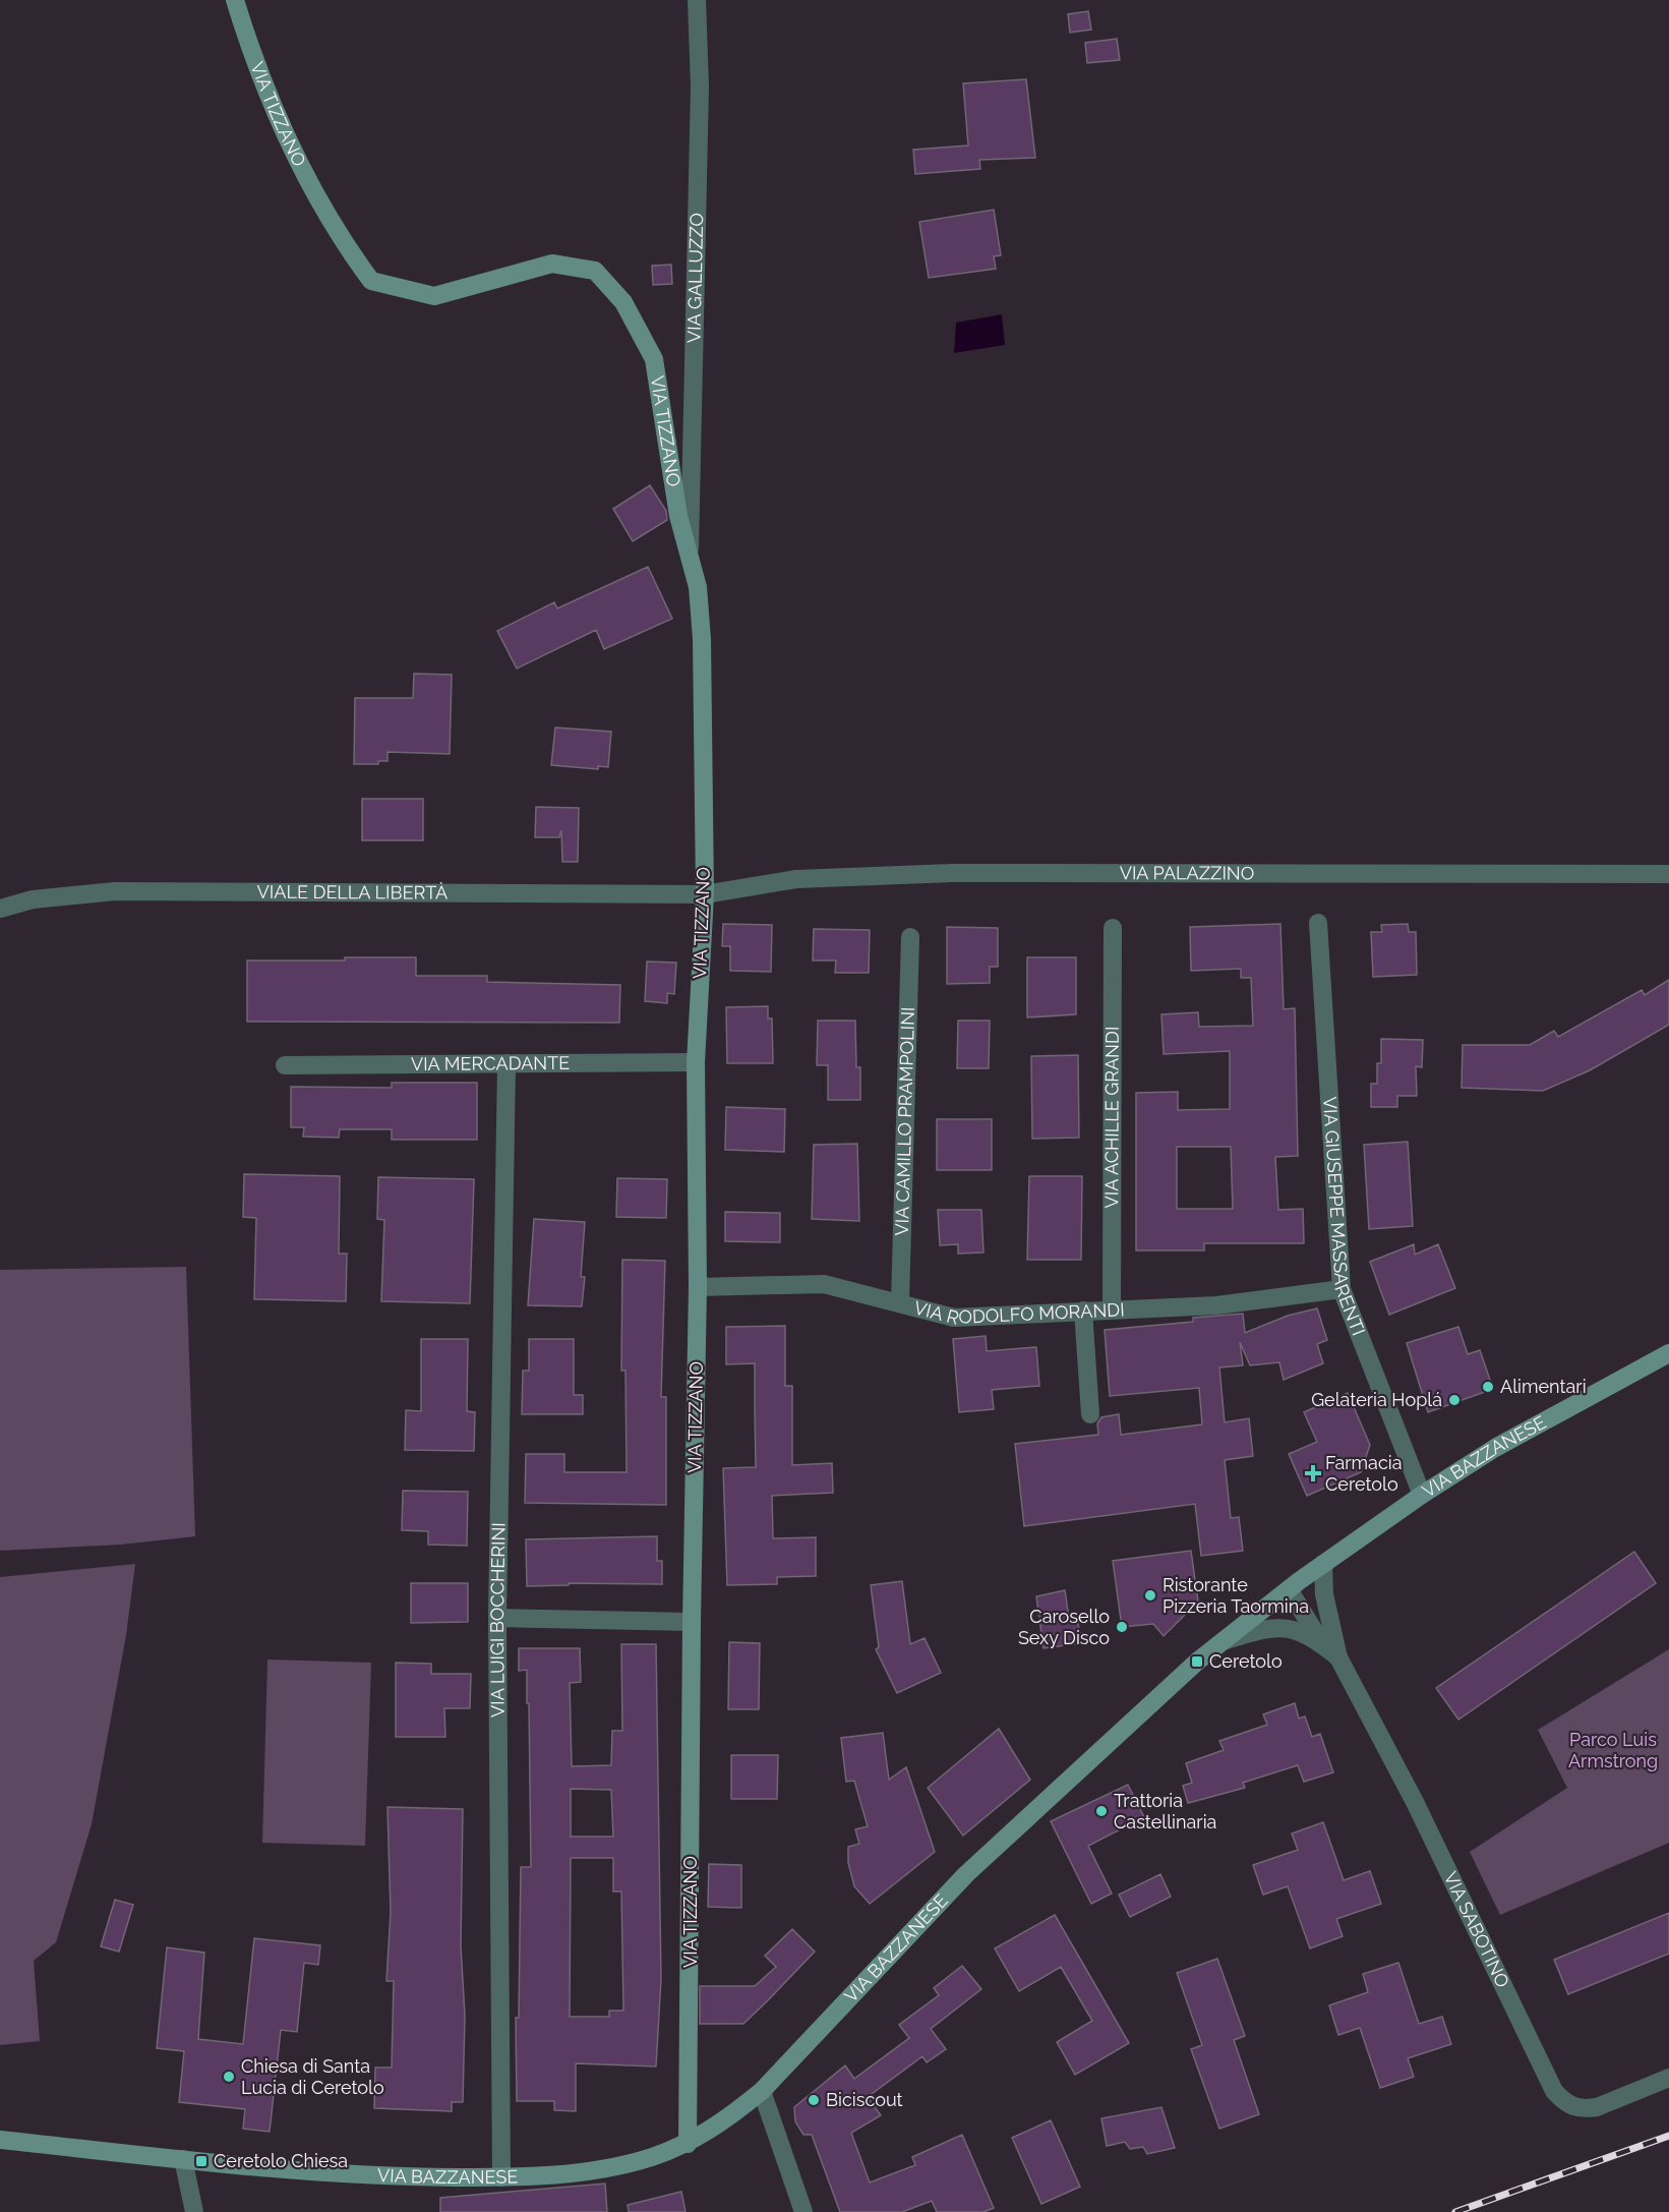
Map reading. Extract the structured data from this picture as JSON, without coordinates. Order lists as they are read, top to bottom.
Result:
{
  "streets": {
    "street": [
      "VIA TIZZANO",
      "VIA GALLUZZO",
      "VIA PALAZZINO",
      "VIALE DELLA LIBERTÀ",
      "VIA MERCADANTE",
      "VIA ACHILLE GRANDI",
      "VIA CAMILLO PRAMPOLINI",
      "VIA GIUSEPPE MASSARENTI",
      "VIA RODOLFO MORANDI",
      "VIA BAZZANESE",
      "VIA LUIGI BOCCHERINI",
      "VIA SABOTINO"
    ]
  },
  "crossings": [
    ["VIA TIZZANO", "VIA GALLUZZO"],
    ["VIA TIZZANO", "VIA PALAZZINO"],
    ["VIA TIZZANO", "VIALE DELLA LIBERTÀ"],
    ["VIA TIZZANO", "VIA MERCADANTE"],
    ["VIA TIZZANO", "VIA RODOLFO MORANDI"],
    ["VIA TIZZANO", "VIA BAZZANESE"],
    ["VIA PALAZZINO", "VIALE DELLA LIBERTÀ"],
    ["VIA MERCADANTE", "VIA LUIGI BOCCHERINI"],
    ["VIA ACHILLE GRANDI", "VIA RODOLFO MORANDI"],
    ["VIA CAMILLO PRAMPOLINI", "VIA RODOLFO MORANDI"],
    ["VIA GIUSEPPE MASSARENTI", "VIA RODOLFO MORANDI"],
    ["VIA GIUSEPPE MASSARENTI", "VIA BAZZANESE"],
    ["VIA BAZZANESE", "VIA LUIGI BOCCHERINI"]
  ],
  "parks": ["Parco Luis Armstrong"],
  "places": {
    "other": [
      "Alimentari",
      "Gelateria Hoplá",
      "Ristorante Pizzeria Taormina",
      "Carosello Sexy Disco",
      "Trattoria Castellinaria",
      "Chiesa di Santa Lucia di Ceretolo",
      "Biciscout"
    ],
    "health": ["Farmacia Ceretolo"],
    "transit": ["Ceretolo", "Ceretolo Chiesa"]
  }
}
